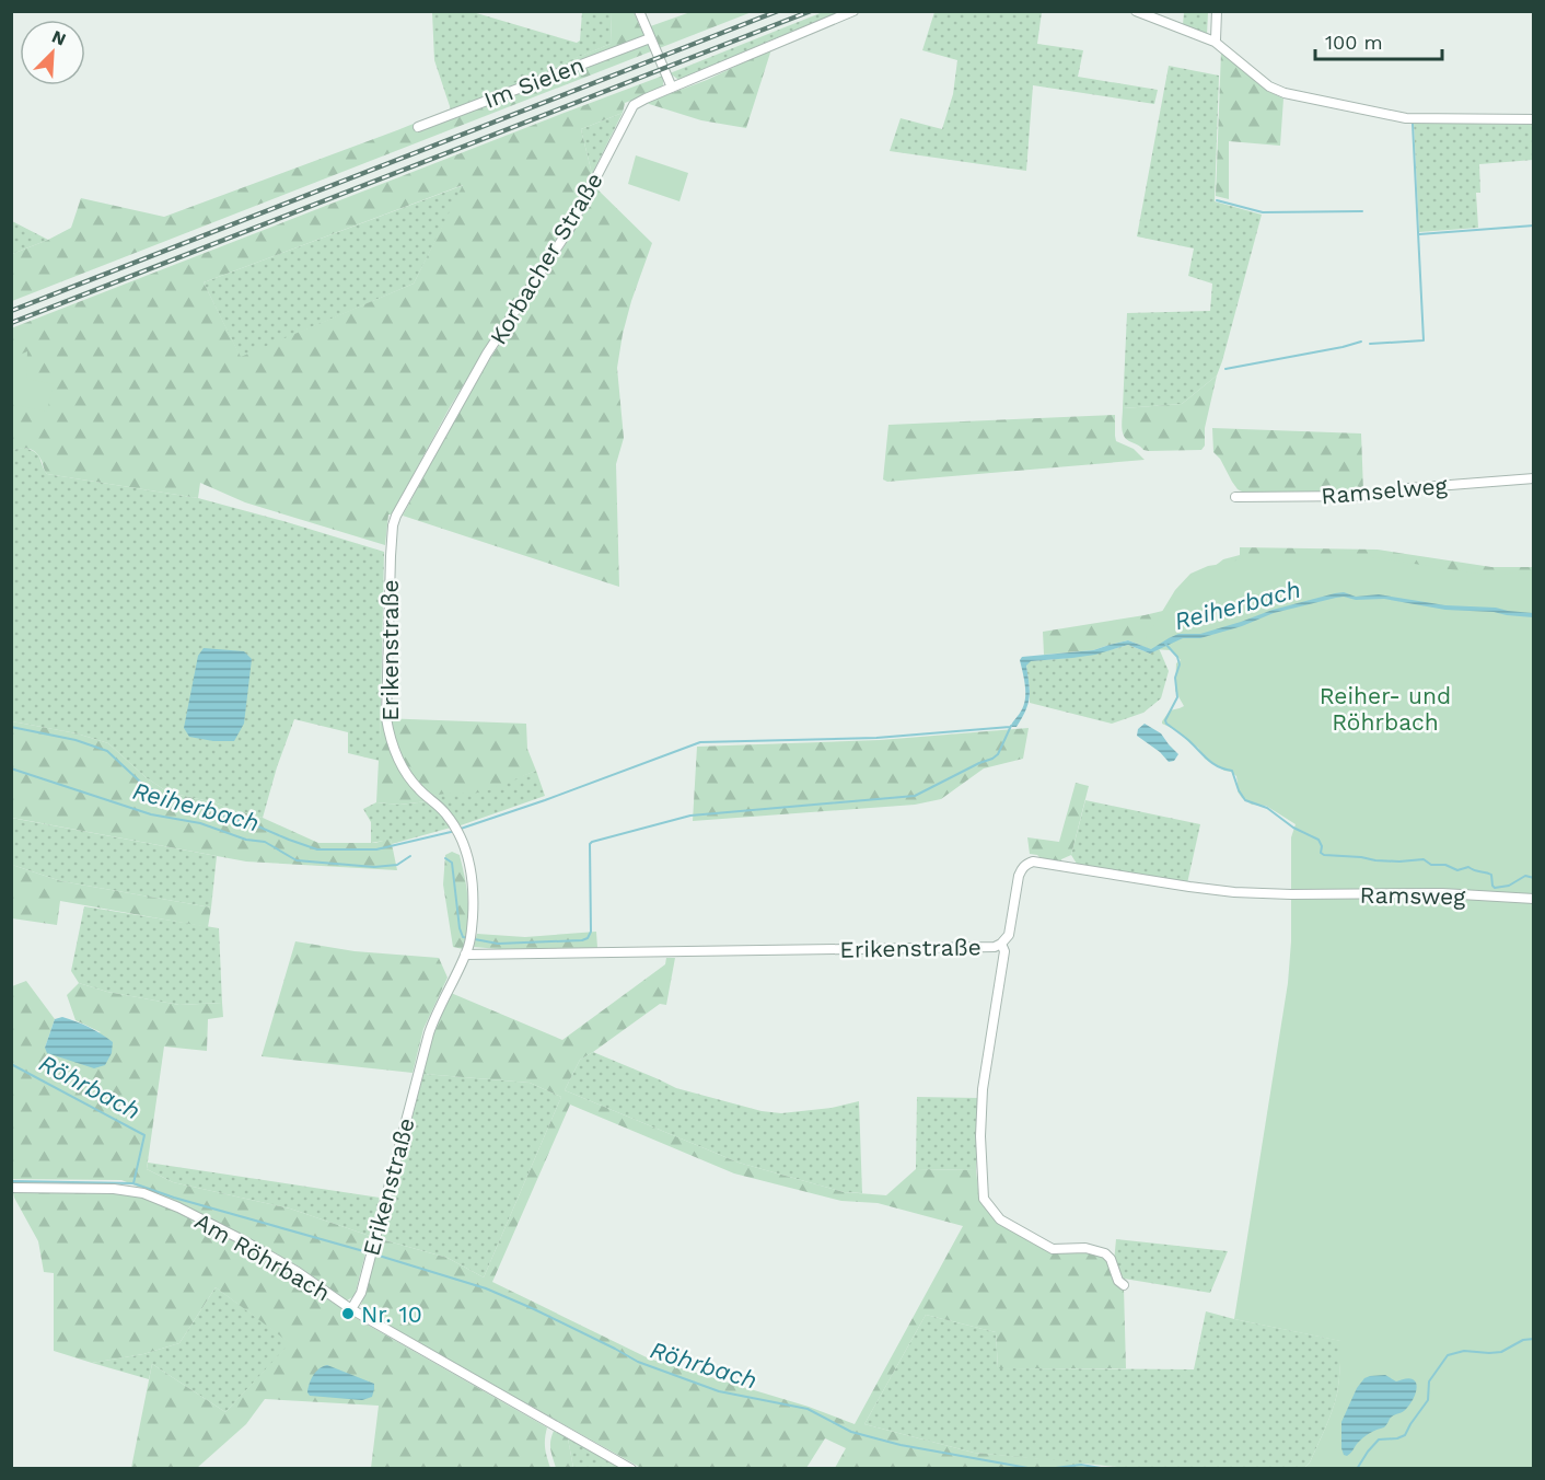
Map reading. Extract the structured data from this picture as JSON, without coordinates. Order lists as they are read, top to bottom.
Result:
{
  "streets": {
    "street": [
      "Im Sielen",
      "Korbacher Straße",
      "Ramselweg",
      "Erikenstraße",
      "Ramsweg",
      "Am Röhrbach"
    ]
  },
  "crossings": [
    ["Korbacher Straße", "Erikenstraße"],
    ["Erikenstraße", "Ramsweg"],
    ["Erikenstraße", "Am Röhrbach"]
  ],
  "water": ["Reiherbach", "Röhrbach"],
  "parks": ["Reiher- und Röhrbach"],
  "places": ["Nr. 10"],
  "scale_bar": "100 m",
  "north": "top right"
}
